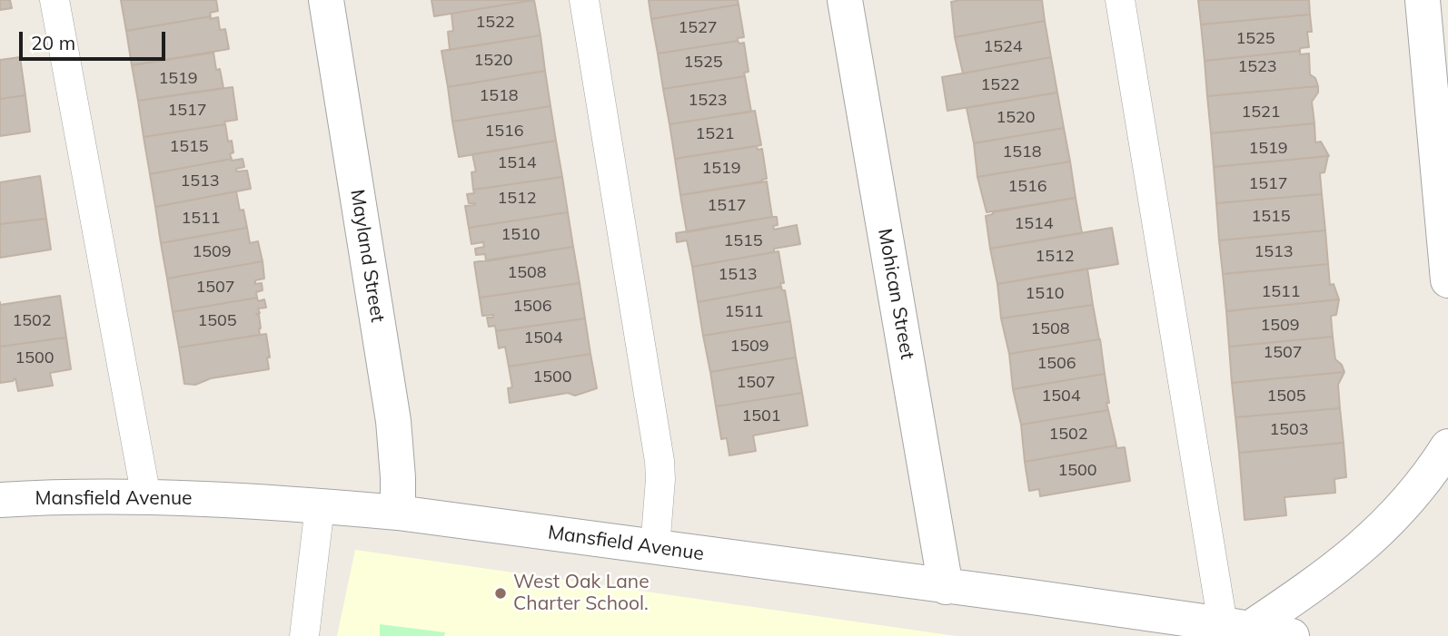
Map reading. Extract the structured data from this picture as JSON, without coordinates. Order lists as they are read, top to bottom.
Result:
{
  "streets": {
    "street": ["Mayland Street", "Mohican Street", "Mansfield Avenue"]
  },
  "crossings": [
    ["Mayland Street", "Mansfield Avenue"],
    ["Mohican Street", "Mansfield Avenue"]
  ],
  "places": ["West Oak Lane Charter School."],
  "house_numbers": [
    "1522",
    "1527",
    "1525",
    "1524",
    "1520",
    "1525",
    "1523",
    "1519",
    "1522",
    "1518",
    "1523",
    "1517",
    "1521",
    "1520",
    "1516",
    "1521",
    "1515",
    "1519",
    "1518",
    "1514",
    "1519",
    "1513",
    "1517",
    "1516",
    "1512",
    "1517",
    "1515",
    "1511",
    "1514",
    "1510",
    "1515",
    "1509",
    "1513",
    "1512",
    "1508",
    "1513",
    "1507",
    "1511",
    "1510",
    "1506",
    "1511",
    "1502",
    "1505",
    "1509",
    "1508",
    "1504",
    "1509",
    "1507",
    "1500",
    "1506",
    "1500",
    "1507",
    "1504",
    "1505",
    "1501",
    "1503",
    "1502",
    "1500"
  ],
  "scale_bar": "20 m"
}
